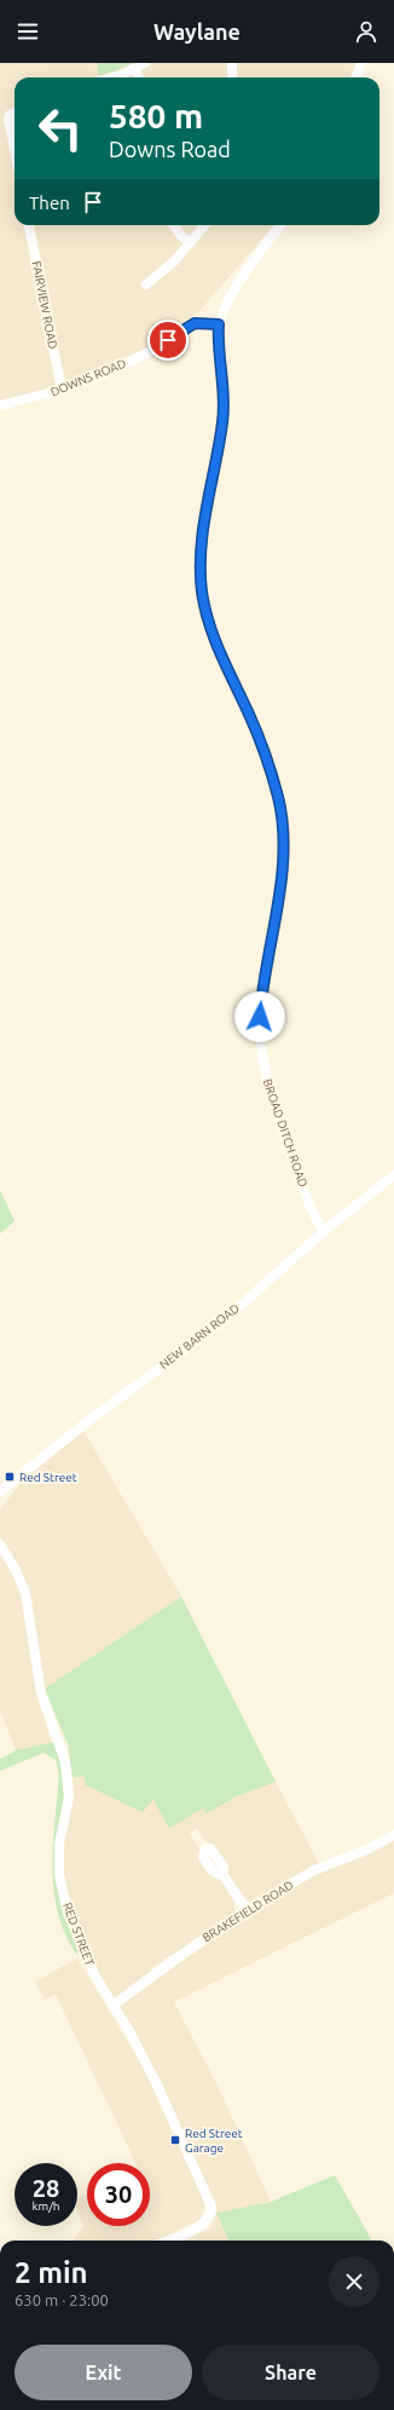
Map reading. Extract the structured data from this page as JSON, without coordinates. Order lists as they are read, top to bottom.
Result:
{
  "streets": {
    "street": [
      "FAIRVIEW ROAD",
      "DOWNS ROAD",
      "BROAD DITCH ROAD",
      "NEW BARN ROAD",
      "BRAKEFIELD ROAD",
      "RED STREET"
    ]
  },
  "crossings": [
    ["FAIRVIEW ROAD", "DOWNS ROAD"],
    ["DOWNS ROAD", "BROAD DITCH ROAD"],
    ["BROAD DITCH ROAD", "NEW BARN ROAD"],
    ["BRAKEFIELD ROAD", "RED STREET"]
  ],
  "places": {
    "transit": ["Red Street", "Red Street Garage"]
  },
  "page": {
    "header": "Waylane",
    "turn": ["580 m", "Downs Road"],
    "then": "Then",
    "speed": "28 km/h",
    "limit": "30",
    "heading": ["2 min", "630 m · 23:00"],
    "buttons": ["Exit", "Share"]
  }
}
